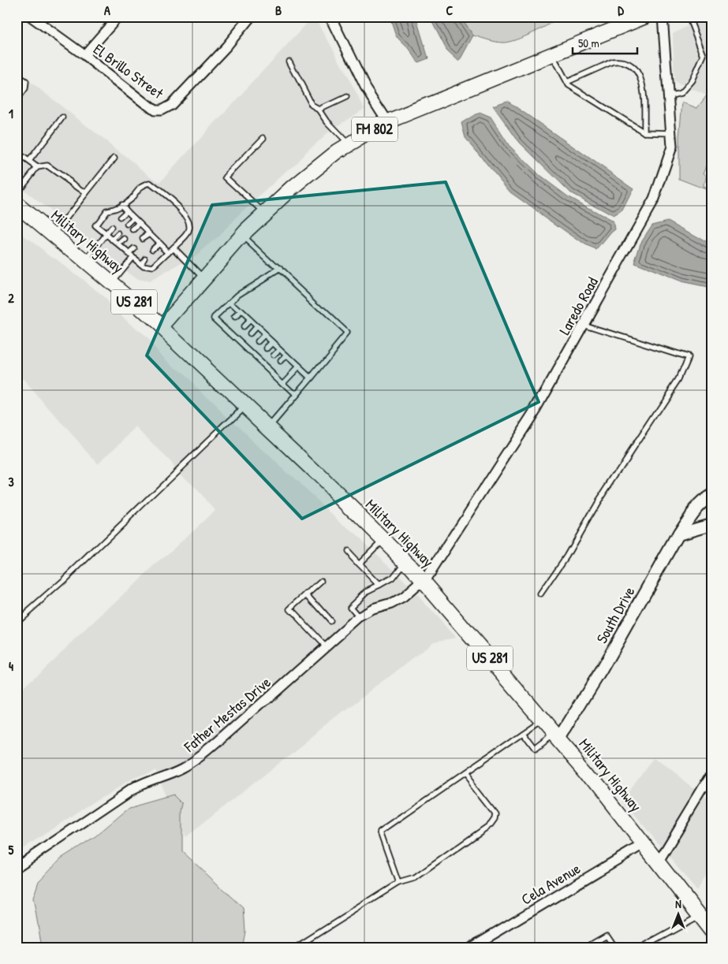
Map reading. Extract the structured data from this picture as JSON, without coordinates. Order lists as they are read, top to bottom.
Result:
{
  "streets": {
    "main road": ["FM 802", "Military Highway", "US 281"],
    "street": [
      "El Brillo Street",
      "Laredo Road",
      "South Drive",
      "Father Mestas Drive",
      "Cela Avenue"
    ]
  },
  "crossings": [
    ["FM 802", "Military Highway"],
    ["Military Highway", "Laredo Road"],
    ["Military Highway", "South Drive"],
    ["Military Highway", "Father Mestas Drive"],
    ["Military Highway", "Cela Avenue"],
    ["Laredo Road", "Father Mestas Drive"]
  ],
  "scale_bar": "50 m",
  "north": "top",
  "grid": {
    "columns": [
      "A",
      "B",
      "C",
      "D"
    ],
    "rows": [
      "1",
      "2",
      "3",
      "4",
      "5"
    ]
  }
}
